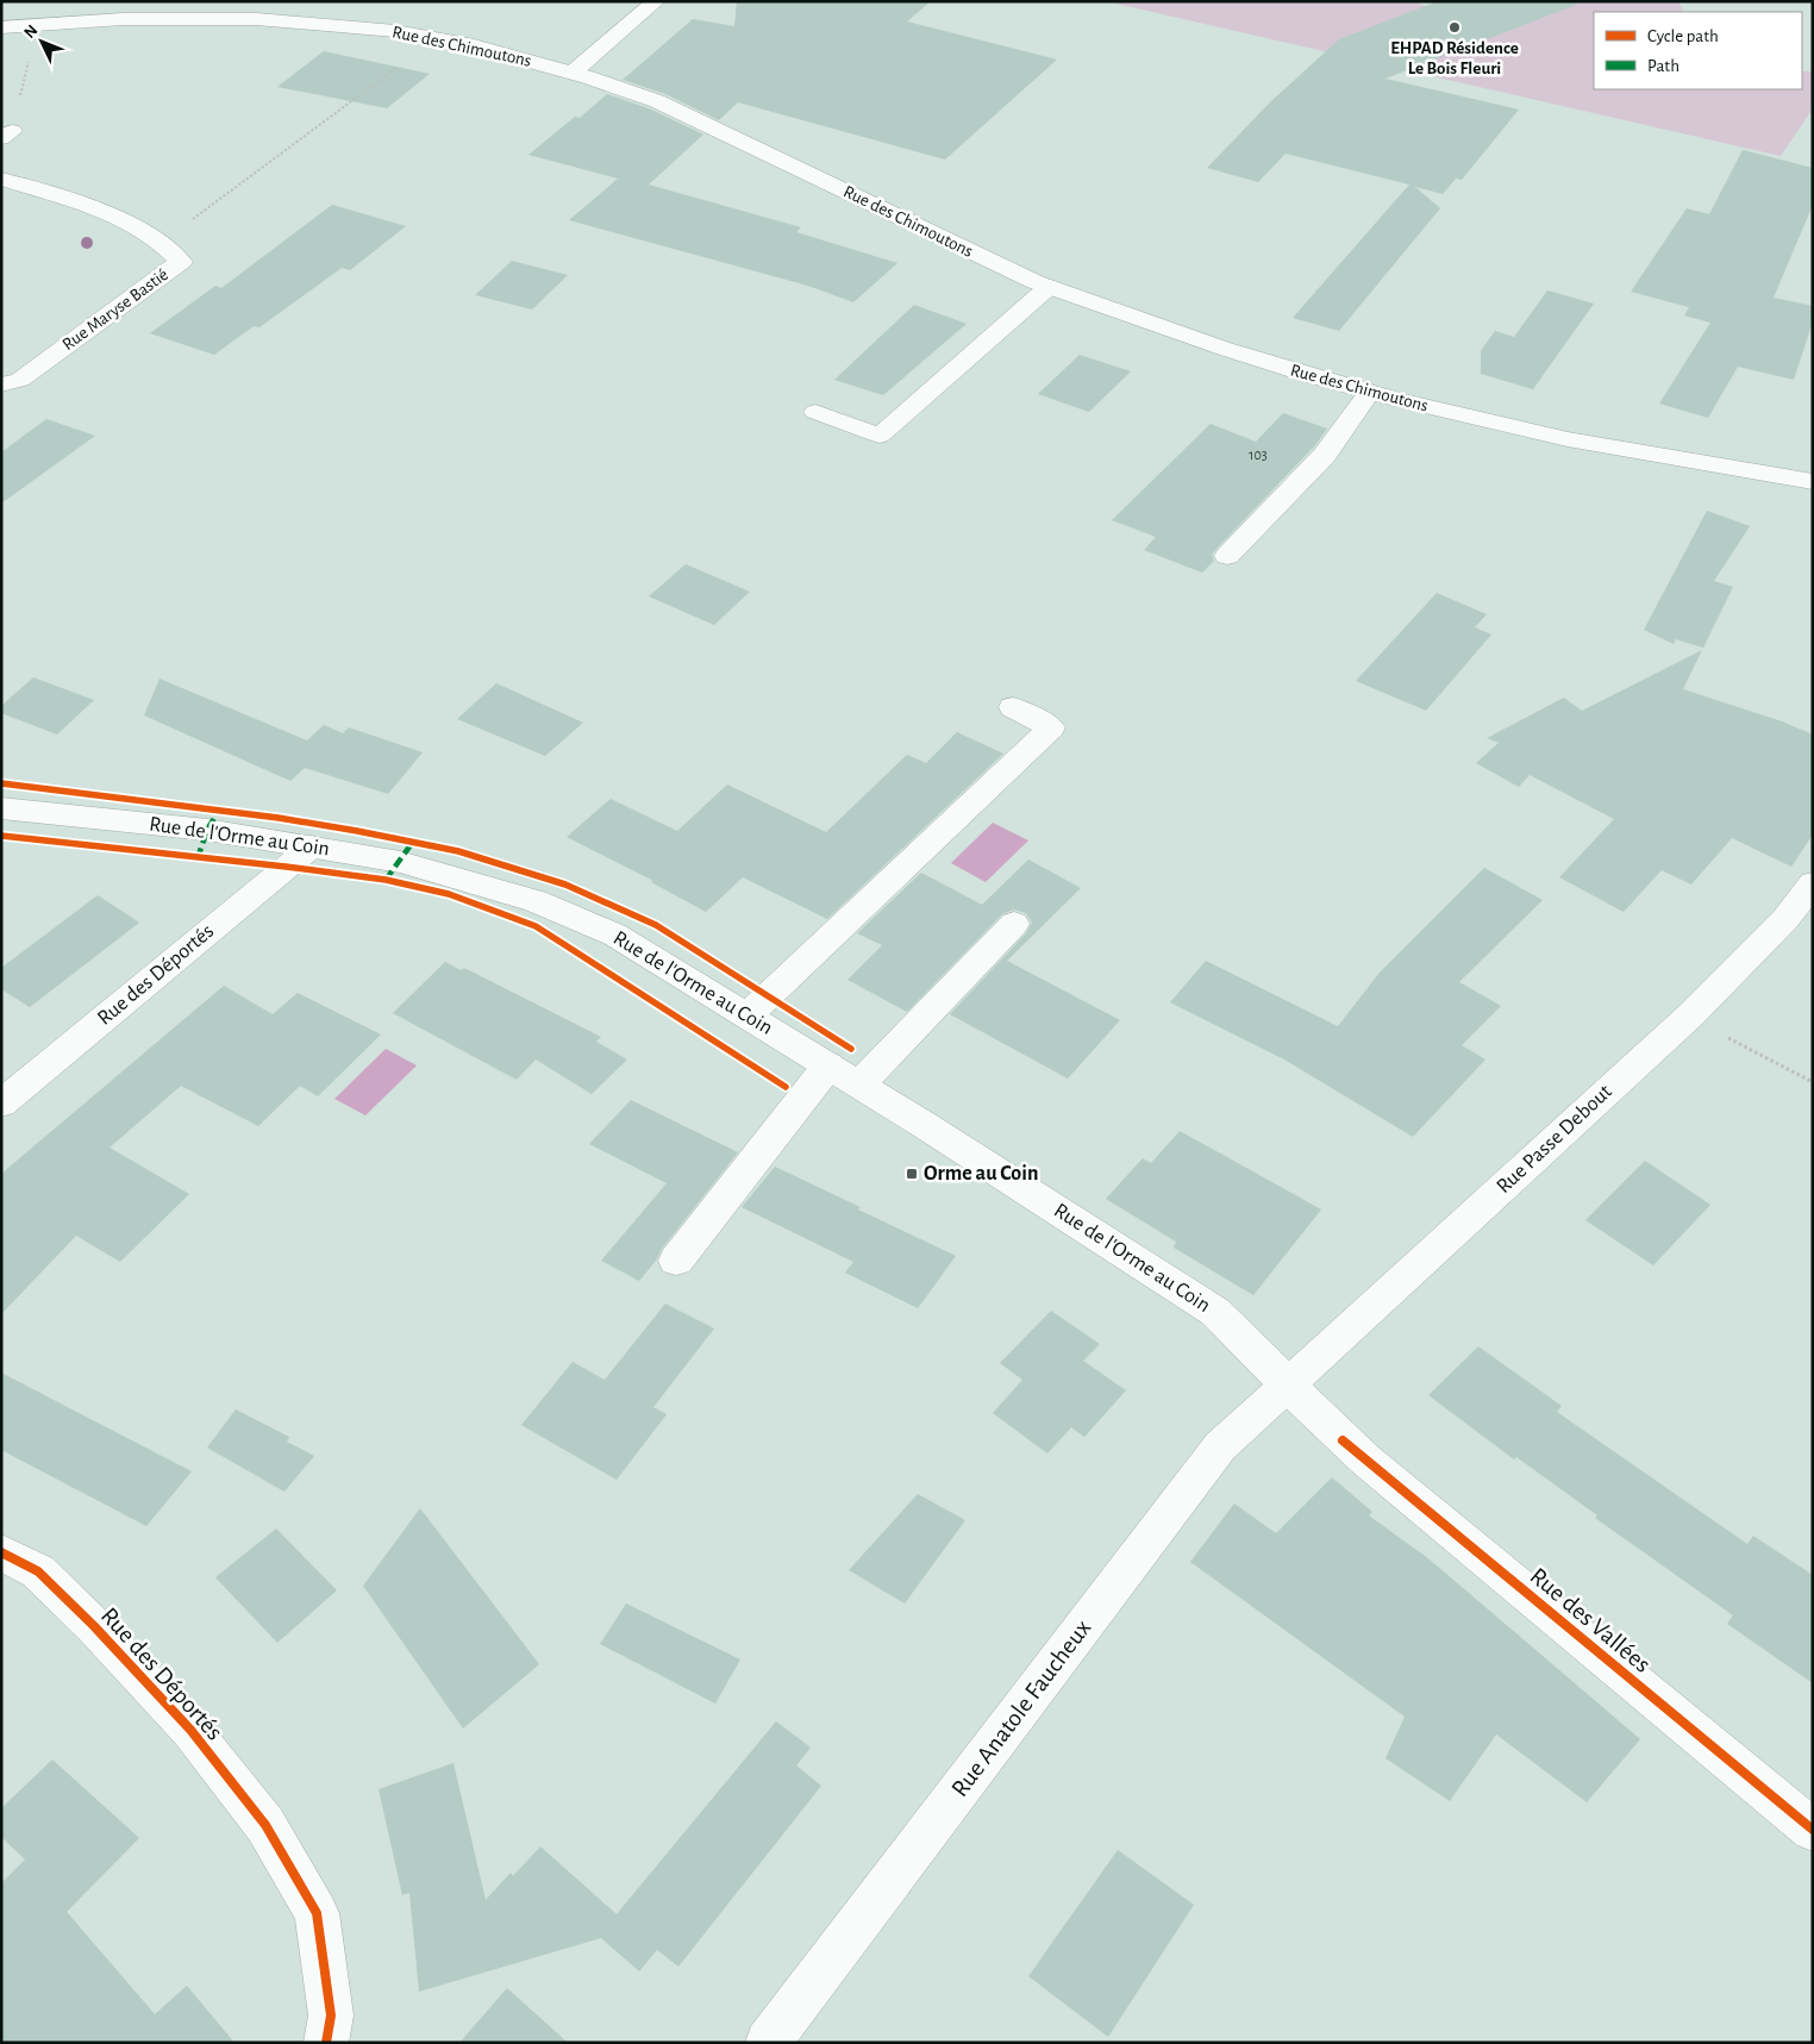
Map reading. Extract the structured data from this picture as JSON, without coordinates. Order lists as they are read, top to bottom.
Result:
{
  "streets": {
    "main road": [
      "Rue des Chimoutons",
      "Rue Maryse Bastié",
      "Rue de l'Orme au Coin",
      "Rue des Déportés",
      "Rue Passe Debout",
      "Rue des Vallées",
      "Rue Anatole Faucheux"
    ]
  },
  "crossings": [
    ["Rue de l'Orme au Coin", "Rue des Déportés"],
    ["Rue de l'Orme au Coin", "Rue Passe Debout"],
    ["Rue de l'Orme au Coin", "Rue des Vallées"],
    ["Rue de l'Orme au Coin", "Rue Anatole Faucheux"],
    ["Rue Passe Debout", "Rue des Vallées"],
    ["Rue Passe Debout", "Rue Anatole Faucheux"],
    ["Rue des Vallées", "Rue Anatole Faucheux"]
  ],
  "places": {
    "other": ["EHPAD Résidence Le Bois Fleuri"],
    "transit": ["Orme au Coin"]
  },
  "house_numbers": ["103"],
  "legend": ["Cycle path", "Path"],
  "north": "top left"
}
